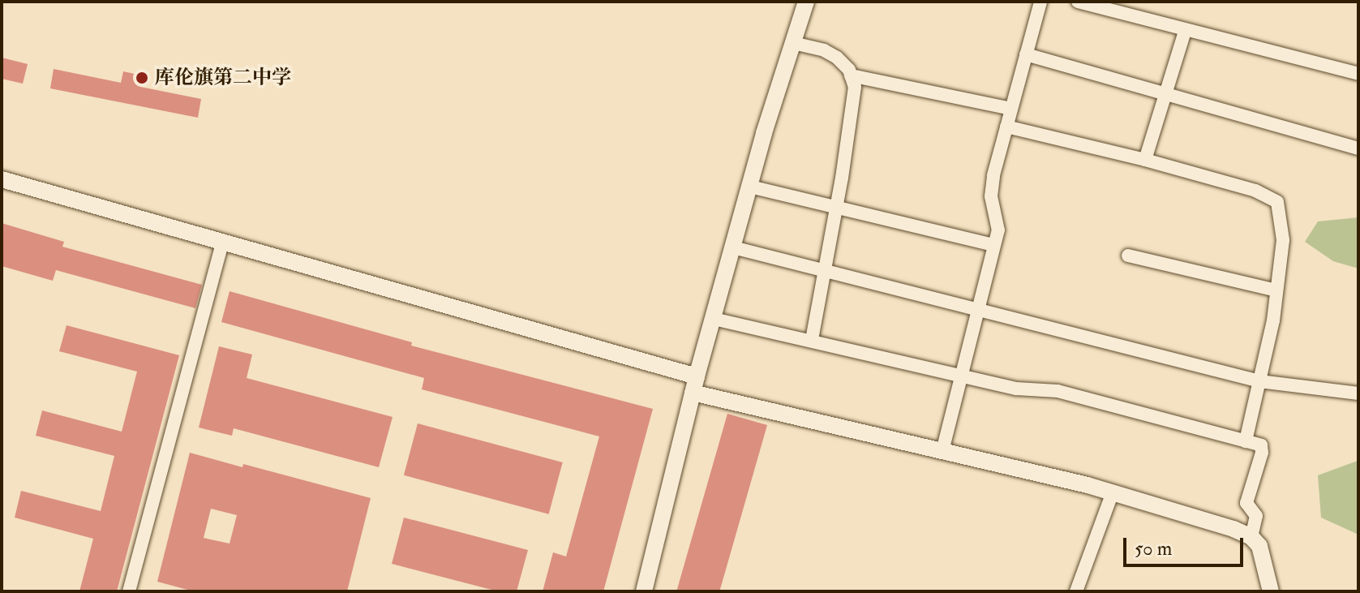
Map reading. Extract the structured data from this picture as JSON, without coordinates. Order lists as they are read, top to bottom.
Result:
{
  "places": ["库伦旗第二中学"],
  "scale_bar": "50 m"
}
